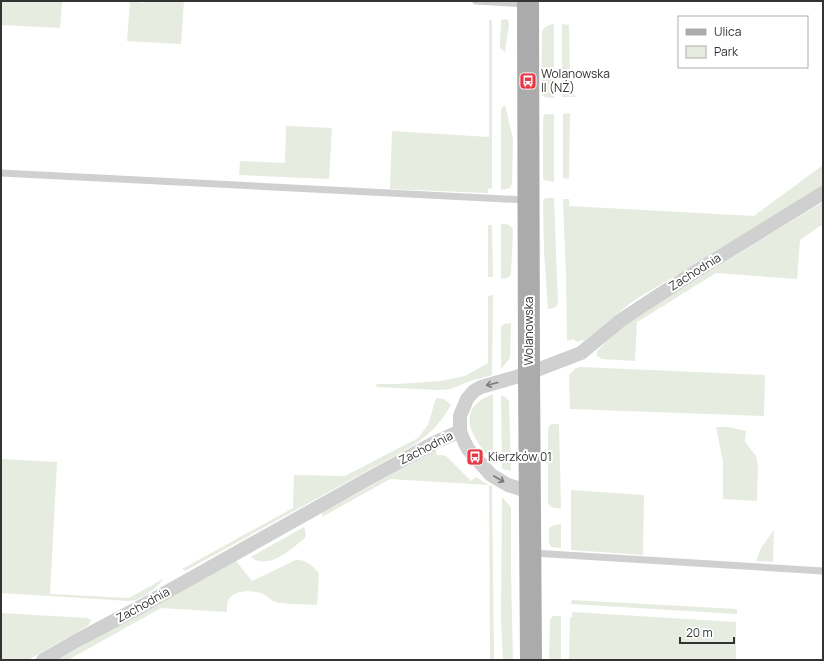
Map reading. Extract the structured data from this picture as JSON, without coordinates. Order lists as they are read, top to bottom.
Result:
{
  "streets": {
    "main road": ["Wolanowska"],
    "street": ["Zachodnia"]
  },
  "crossings": [
    ["Zachodnia", "Wolanowska"]
  ],
  "places": {
    "bus stop": ["Wolanowska II (NŻ)", "Kierzków 01"]
  },
  "legend": ["Ulica", "Park"],
  "scale_bar": "20 m"
}
